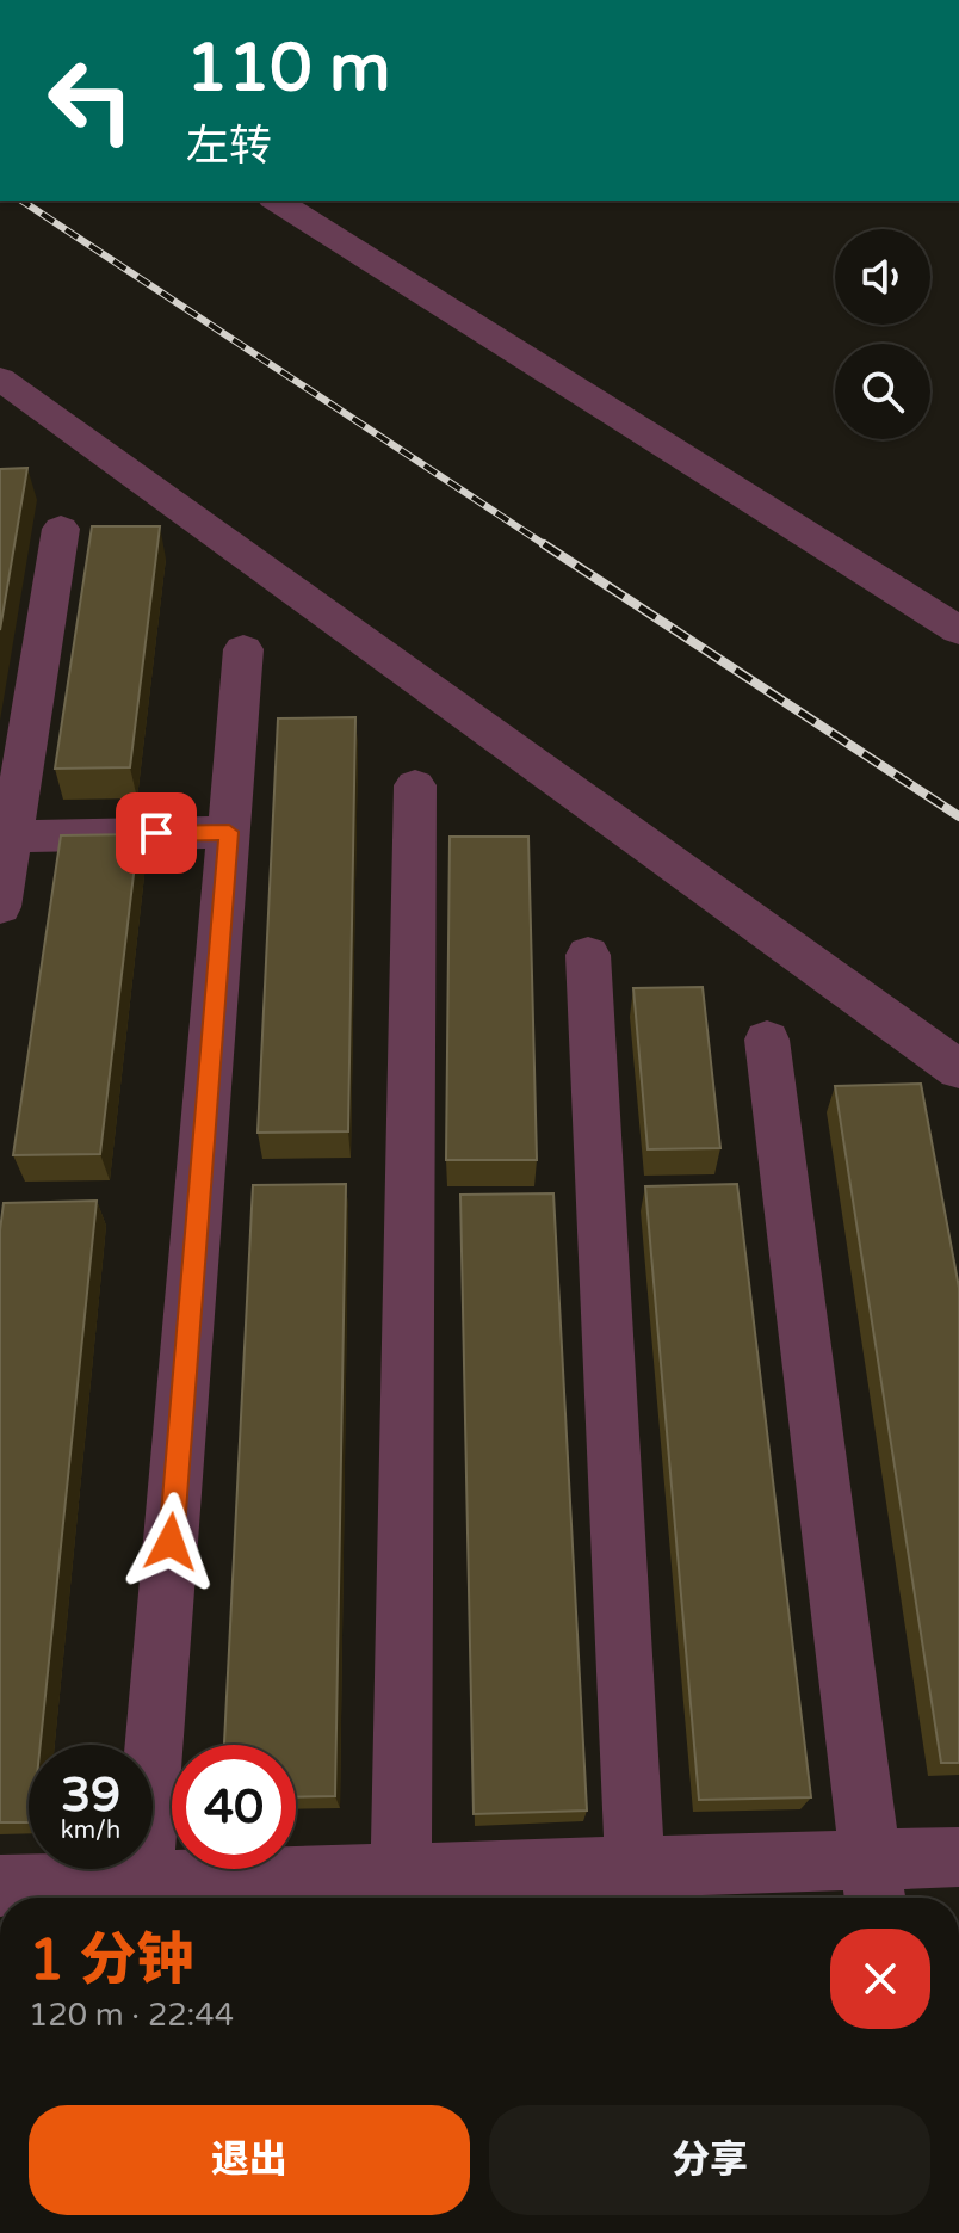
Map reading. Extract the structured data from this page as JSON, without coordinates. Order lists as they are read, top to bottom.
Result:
{
  "page": {
    "turn": ["110 m", "左转"],
    "speed": "39 km/h",
    "limit": "40",
    "heading": ["1 分钟", "120 m · 22:44"],
    "buttons": ["退出", "分享"]
  }
}
